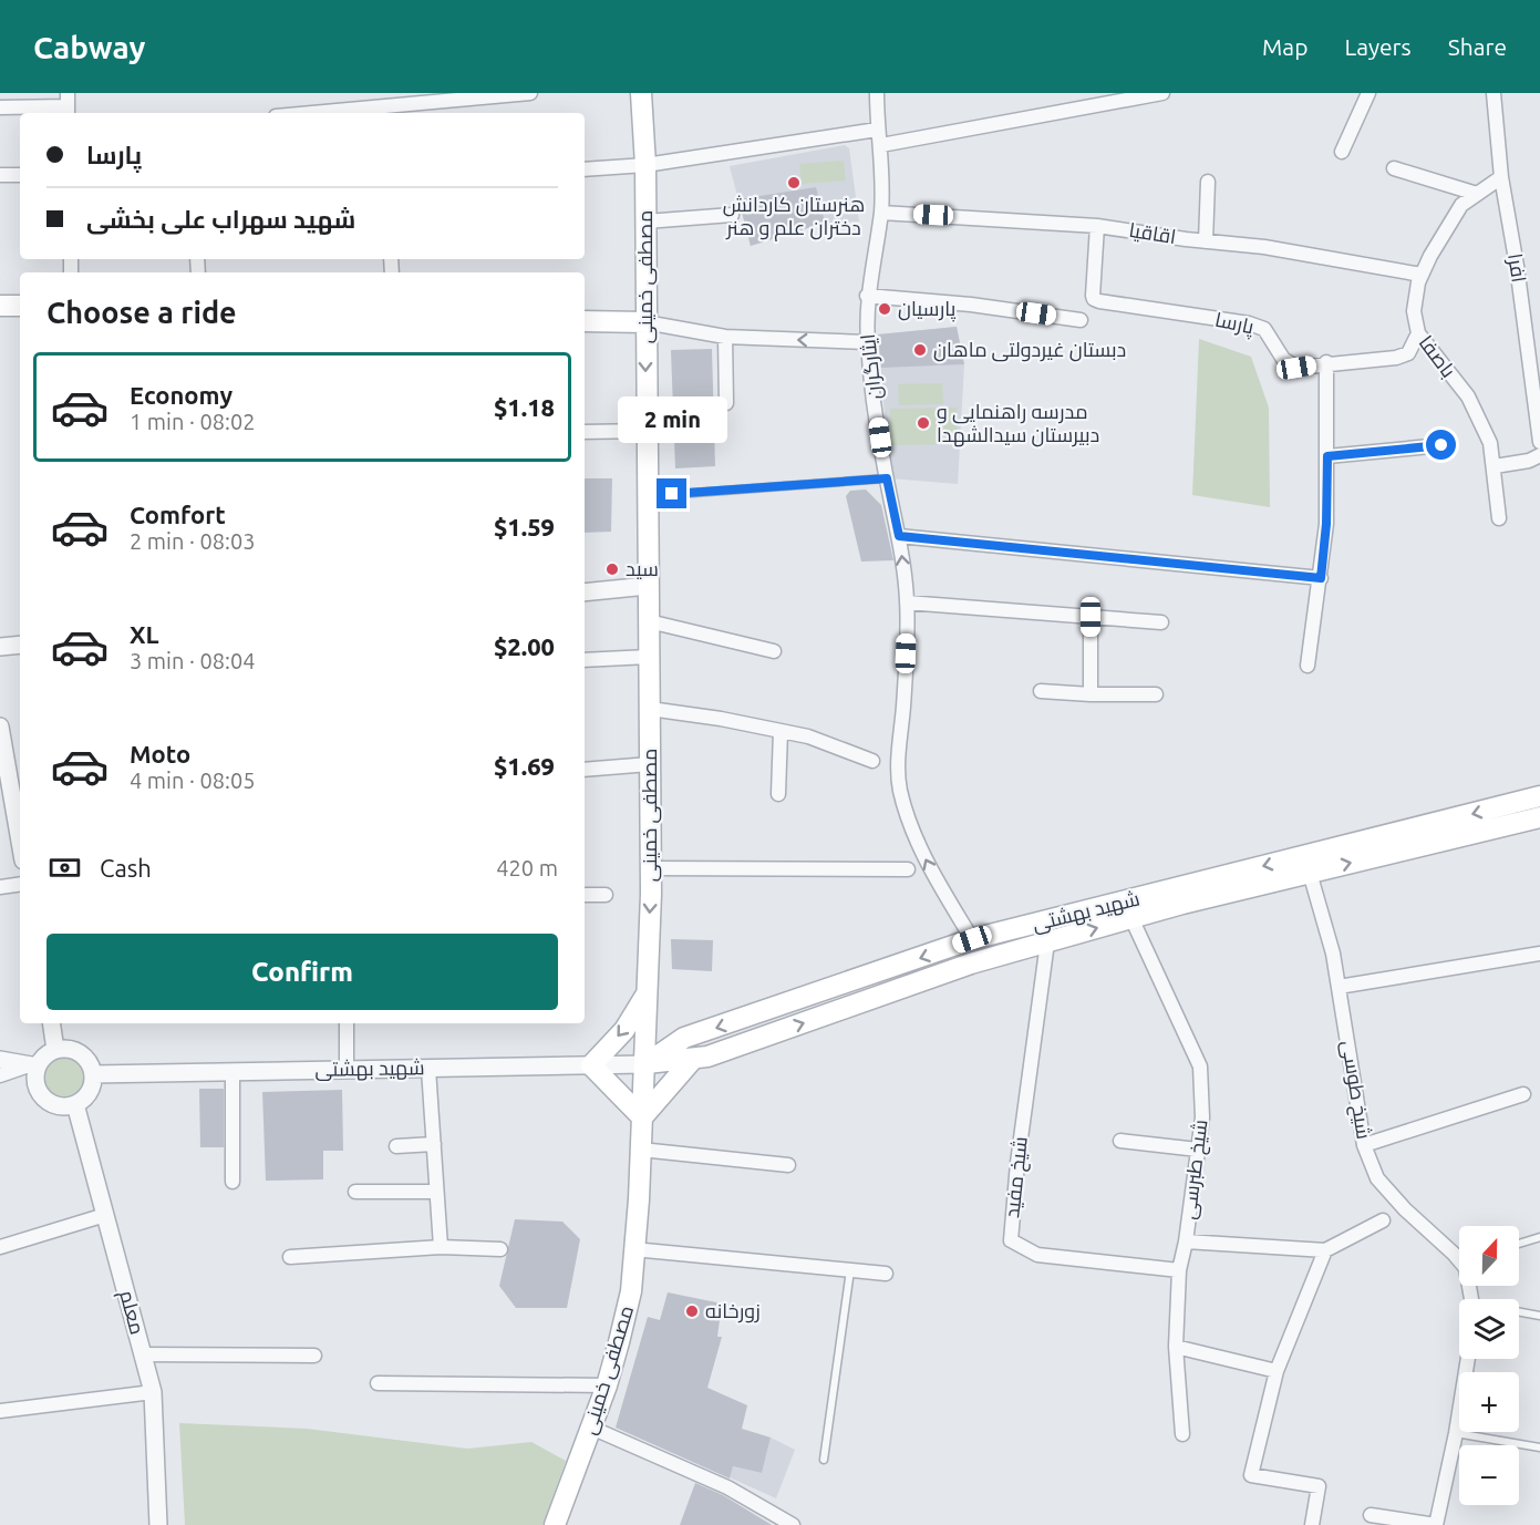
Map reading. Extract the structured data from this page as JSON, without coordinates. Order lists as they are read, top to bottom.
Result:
{
  "streets": {
    "main road": ["مصطفی خمینی", "شهید بهشتی"],
    "street": [
      "اقاقیا",
      "افرا",
      "پارسا",
      "باصفا",
      "ایثارگران",
      "شیخ طوسی",
      "شیخ طبرسی",
      "شیخ مفید",
      "معلم"
    ]
  },
  "crossings": [
    ["اقاقیا", "پارسا"],
    ["اقاقیا", "باصفا"],
    ["اقاقیا", "ایثارگران"],
    ["افرا", "باصفا"],
    ["مصطفی خمینی", "شهید بهشتی"],
    ["پارسا", "باصفا"],
    ["ایثارگران", "شهید بهشتی"],
    ["شهید بهشتی", "شیخ طوسی"],
    ["شهید بهشتی", "شیخ طبرسی"],
    ["شهید بهشتی", "شیخ مفید"],
    ["شهید بهشتی", "معلم"],
    ["شیخ طبرسی", "شیخ مفید"]
  ],
  "one_way": ["ایثارگران"],
  "places": [
    "هنرستان کاردانش دختران علم و هنر",
    "پارسیان",
    "دبستان غیردولتی ماهان",
    "مدرسه راهنمایی و دبیرستان سیدالشهدا",
    "سید",
    "زورخانه"
  ],
  "north": "top",
  "page": {
    "header": "Cabway",
    "nav": ["Map", "Layers", "Share"],
    "banner": ["پارسا", "شهید سهراب علی بخشی"],
    "heading": "Choose a ride",
    "list": [
      {
        "name": "Economy",
        "note": "1 min · 08:02",
        "value": "$1.18"
      },
      {
        "name": "Comfort",
        "note": "2 min · 08:03",
        "value": "$1.59"
      },
      {
        "name": "XL",
        "note": "3 min · 08:04",
        "value": "$2.00"
      },
      {
        "name": "Moto",
        "note": "4 min · 08:05",
        "value": "$1.69"
      }
    ],
    "bubble": "2 min",
    "pay": ["Cash", "420 m"],
    "buttons": "Confirm",
    "map_buttons": ["+", "−"]
  }
}
